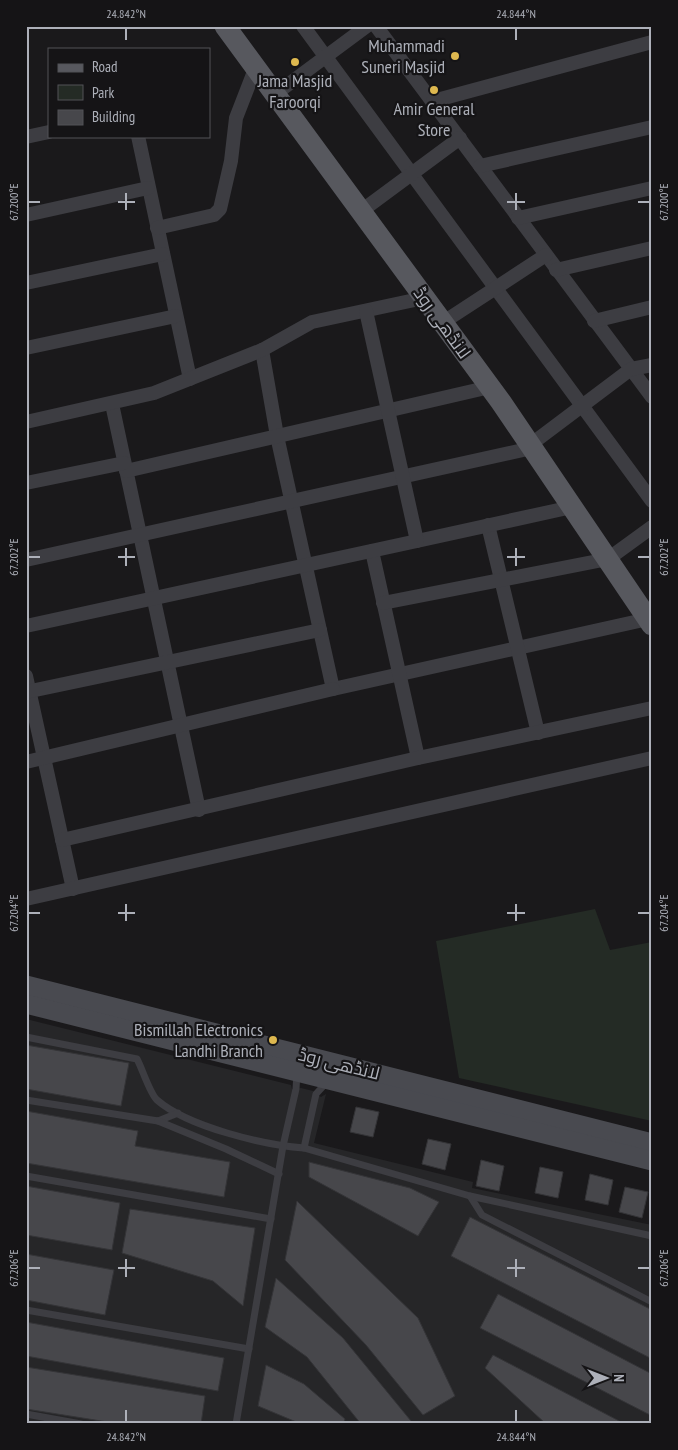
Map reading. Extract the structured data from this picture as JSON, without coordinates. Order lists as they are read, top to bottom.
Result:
{
  "streets": {
    "main road": ["لانڈھی روڈ"]
  },
  "places": [
    "Muhammadi Suneri Masjid",
    "Jama Masjid Faroorqi",
    "Amir General Store",
    "Bismillah Electronics Landhi Branch"
  ],
  "legend": ["Road", "Park", "Building"],
  "north": "right",
  "coordinates": [
    "24.842°N",
    "24.844°N",
    "67.200°E",
    "67.202°E",
    "67.204°E",
    "67.206°E"
  ]
}
